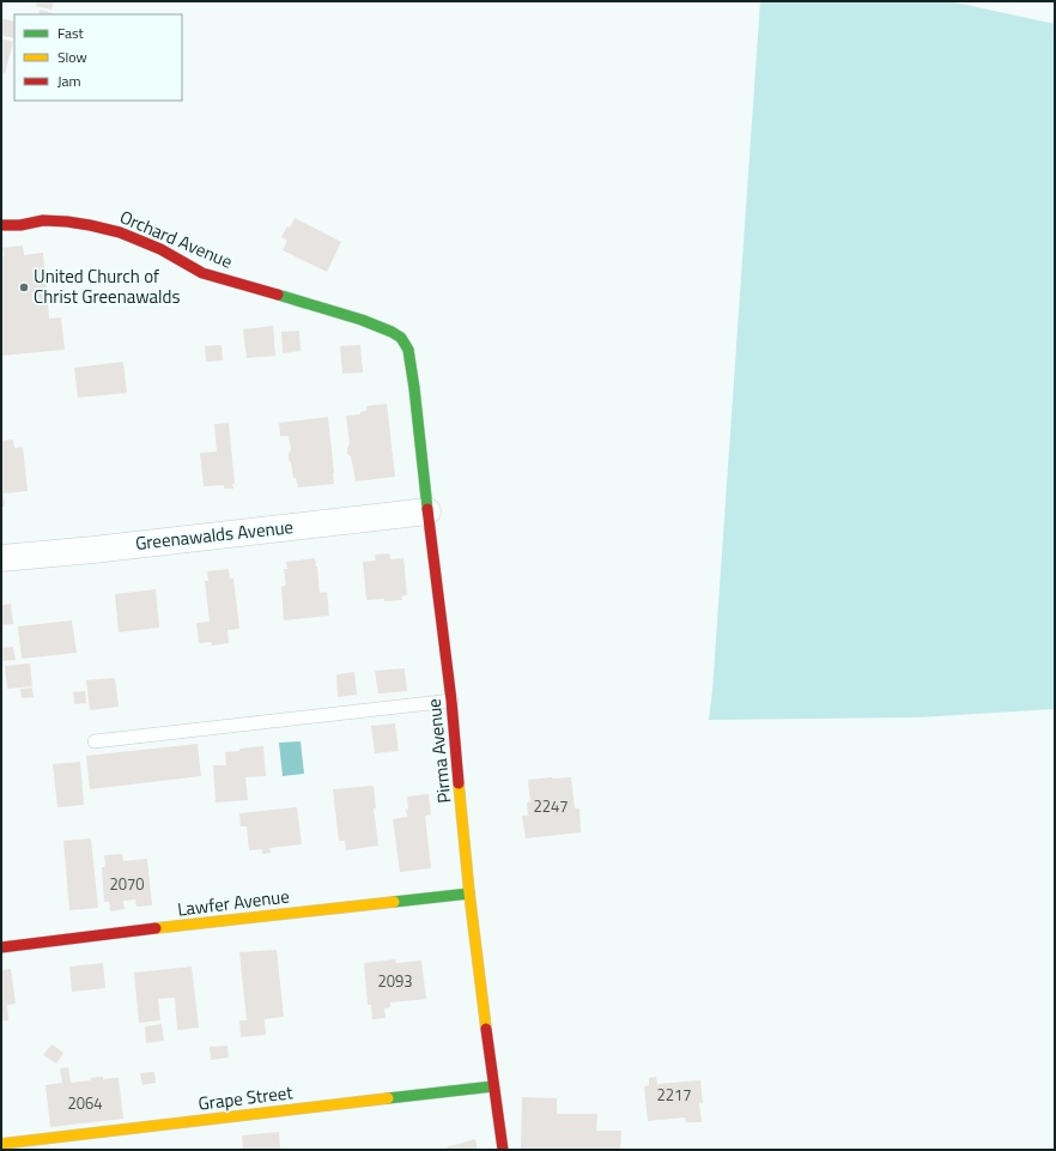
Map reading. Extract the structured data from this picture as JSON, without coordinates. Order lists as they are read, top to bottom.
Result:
{
  "streets": {
    "street": [
      "Orchard Avenue",
      "Greenawalds Avenue",
      "Pirma Avenue",
      "Lawfer Avenue",
      "Grape Street"
    ]
  },
  "crossings": [
    ["Orchard Avenue", "Pirma Avenue"],
    ["Greenawalds Avenue", "Pirma Avenue"],
    ["Pirma Avenue", "Lawfer Avenue"],
    ["Pirma Avenue", "Grape Street"]
  ],
  "places": ["United Church of Christ Greenawalds"],
  "house_numbers": [
    "2247",
    "2070",
    "2093",
    "2217",
    "2064"
  ],
  "legend": ["Fast", "Slow", "Jam"]
}
